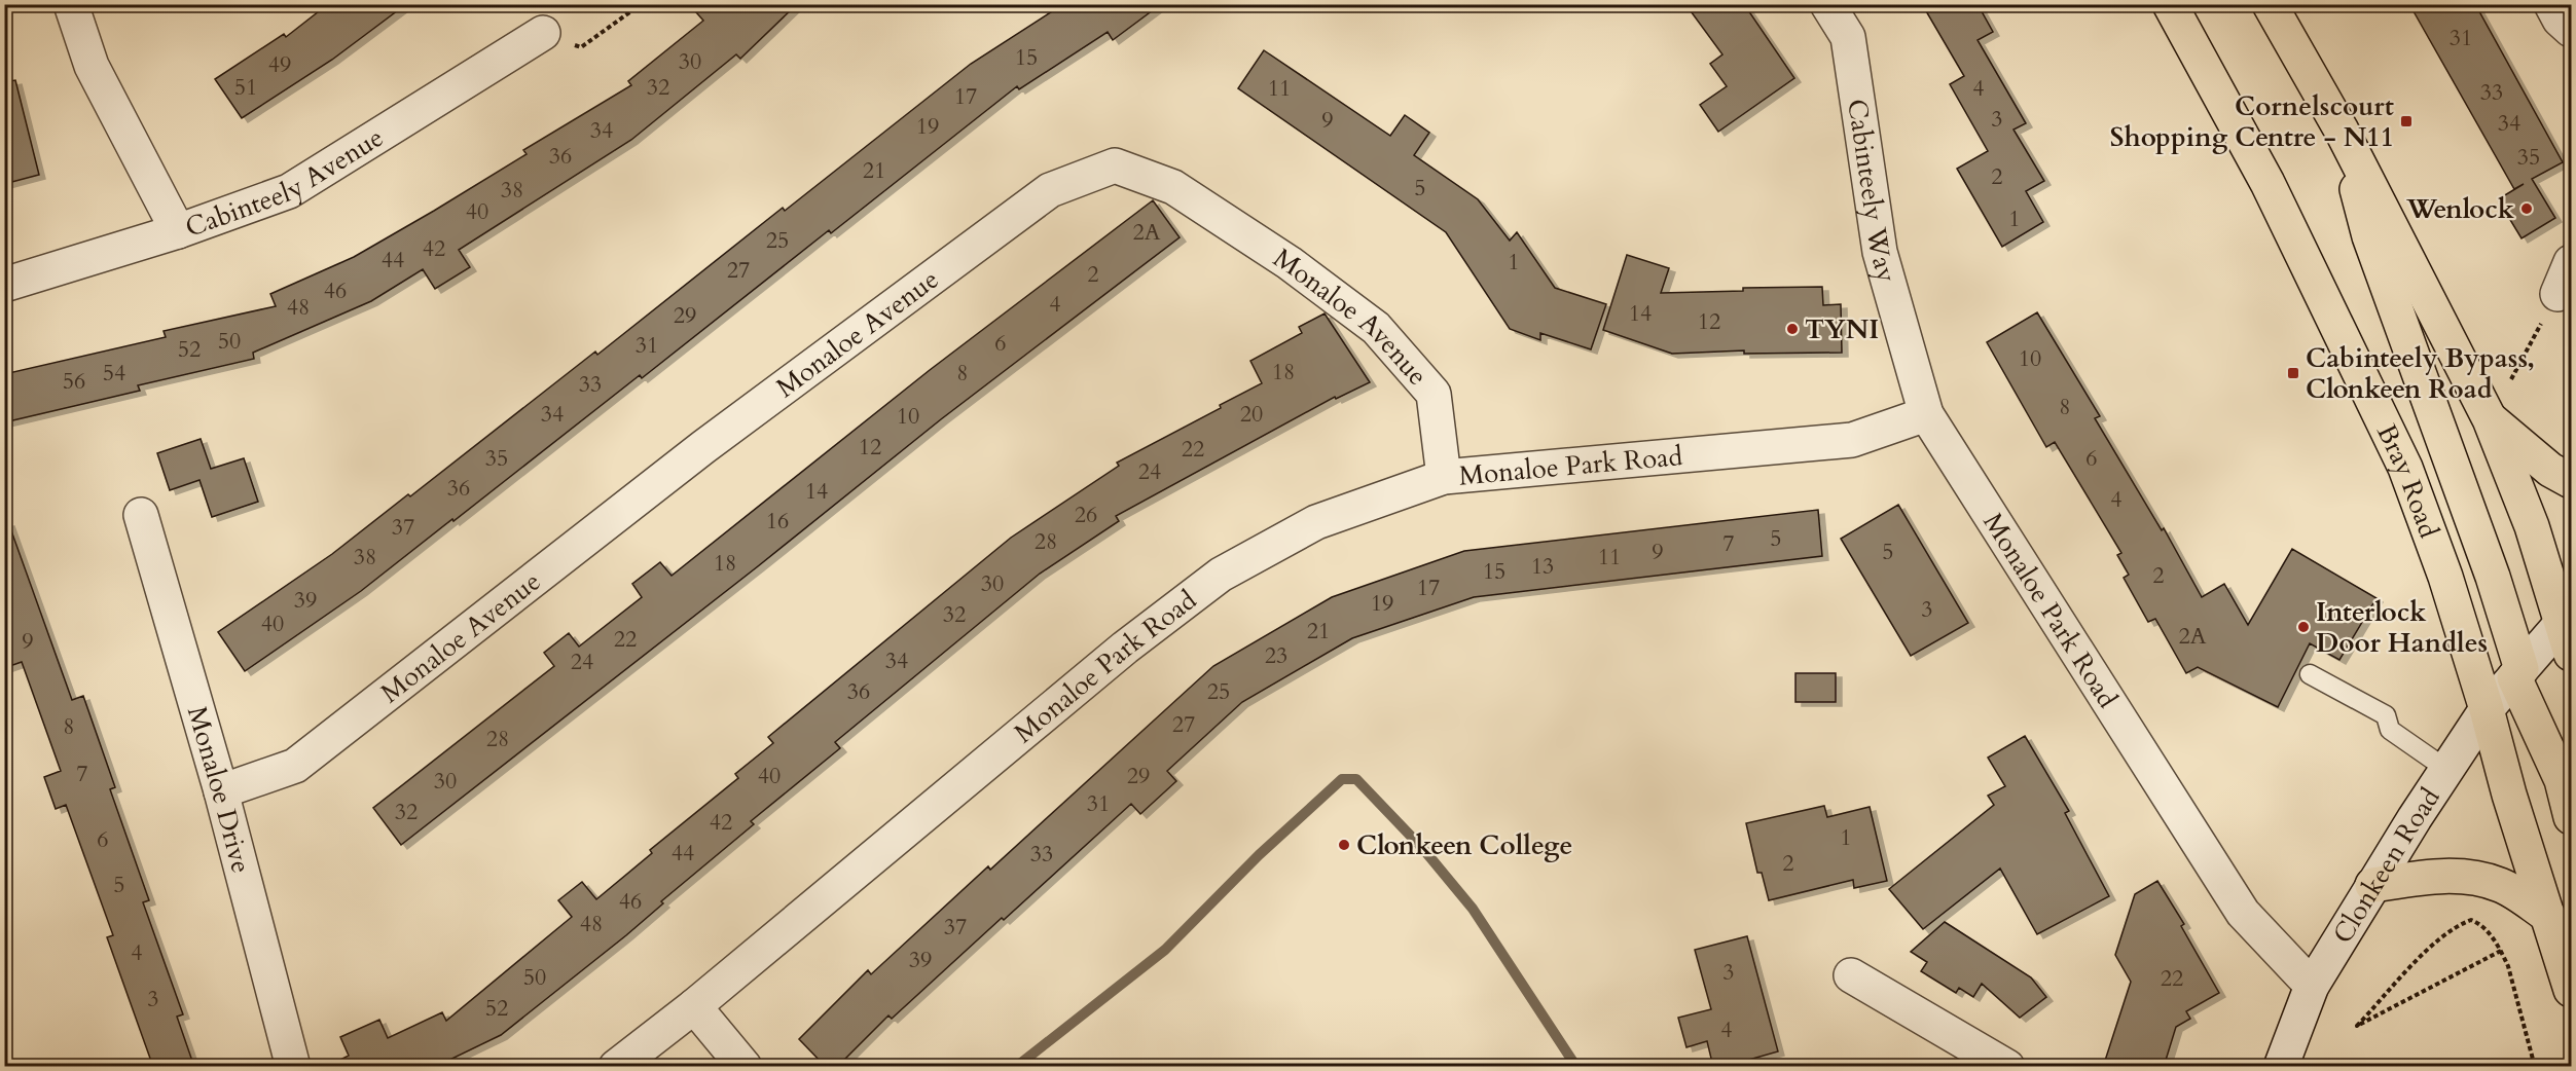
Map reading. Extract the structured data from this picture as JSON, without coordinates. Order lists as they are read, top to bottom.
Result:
{
  "streets": {
    "highway": ["Bray Road"],
    "street": [
      "Cabinteely Avenue",
      "Cabinteely Way",
      "Monaloe Avenue",
      "Monaloe Park Road",
      "Monaloe Drive",
      "Clonkeen Road"
    ]
  },
  "crossings": [
    ["Cabinteely Way", "Monaloe Park Road"],
    ["Monaloe Avenue", "Monaloe Park Road"],
    ["Monaloe Avenue", "Monaloe Drive"],
    ["Monaloe Park Road", "Clonkeen Road"],
    ["Bray Road", "Clonkeen Road"]
  ],
  "places": {
    "transit": ["Cornelscourt Shopping Centre - N11", "Cabinteely Bypass, Clonkeen Road"],
    "other": [
      "Wenlock",
      "TYNI",
      "Interlock Door Handles",
      "Clonkeen College"
    ]
  },
  "house_numbers": [
    "31",
    "15",
    "30",
    "49",
    "51",
    "32",
    "11",
    "4",
    "33",
    "17",
    "3",
    "9",
    "34",
    "19",
    "34",
    "36",
    "35",
    "21",
    "2",
    "5",
    "38",
    "40",
    "1",
    "2A",
    "25",
    "42",
    "44",
    "1",
    "27",
    "2",
    "46",
    "4",
    "48",
    "14",
    "29",
    "12",
    "50",
    "6",
    "31",
    "52",
    "10",
    "18",
    "54",
    "8",
    "56",
    "33",
    "8",
    "34",
    "20",
    "10",
    "12",
    "22",
    "35",
    "6",
    "24",
    "36",
    "14",
    "4",
    "26",
    "16",
    "37",
    "5",
    "28",
    "7",
    "9",
    "5",
    "38",
    "11",
    "18",
    "13",
    "15",
    "2",
    "30",
    "17",
    "39",
    "19",
    "3",
    "32",
    "40",
    "21",
    "2A",
    "22",
    "9",
    "23",
    "34",
    "24",
    "36",
    "25",
    "27",
    "8",
    "28",
    "7",
    "40",
    "29",
    "30",
    "31",
    "32",
    "42",
    "1",
    "6",
    "44",
    "33",
    "2",
    "5",
    "46",
    "48",
    "37",
    "4",
    "39",
    "3",
    "50",
    "22",
    "3",
    "52",
    "4"
  ]
}
